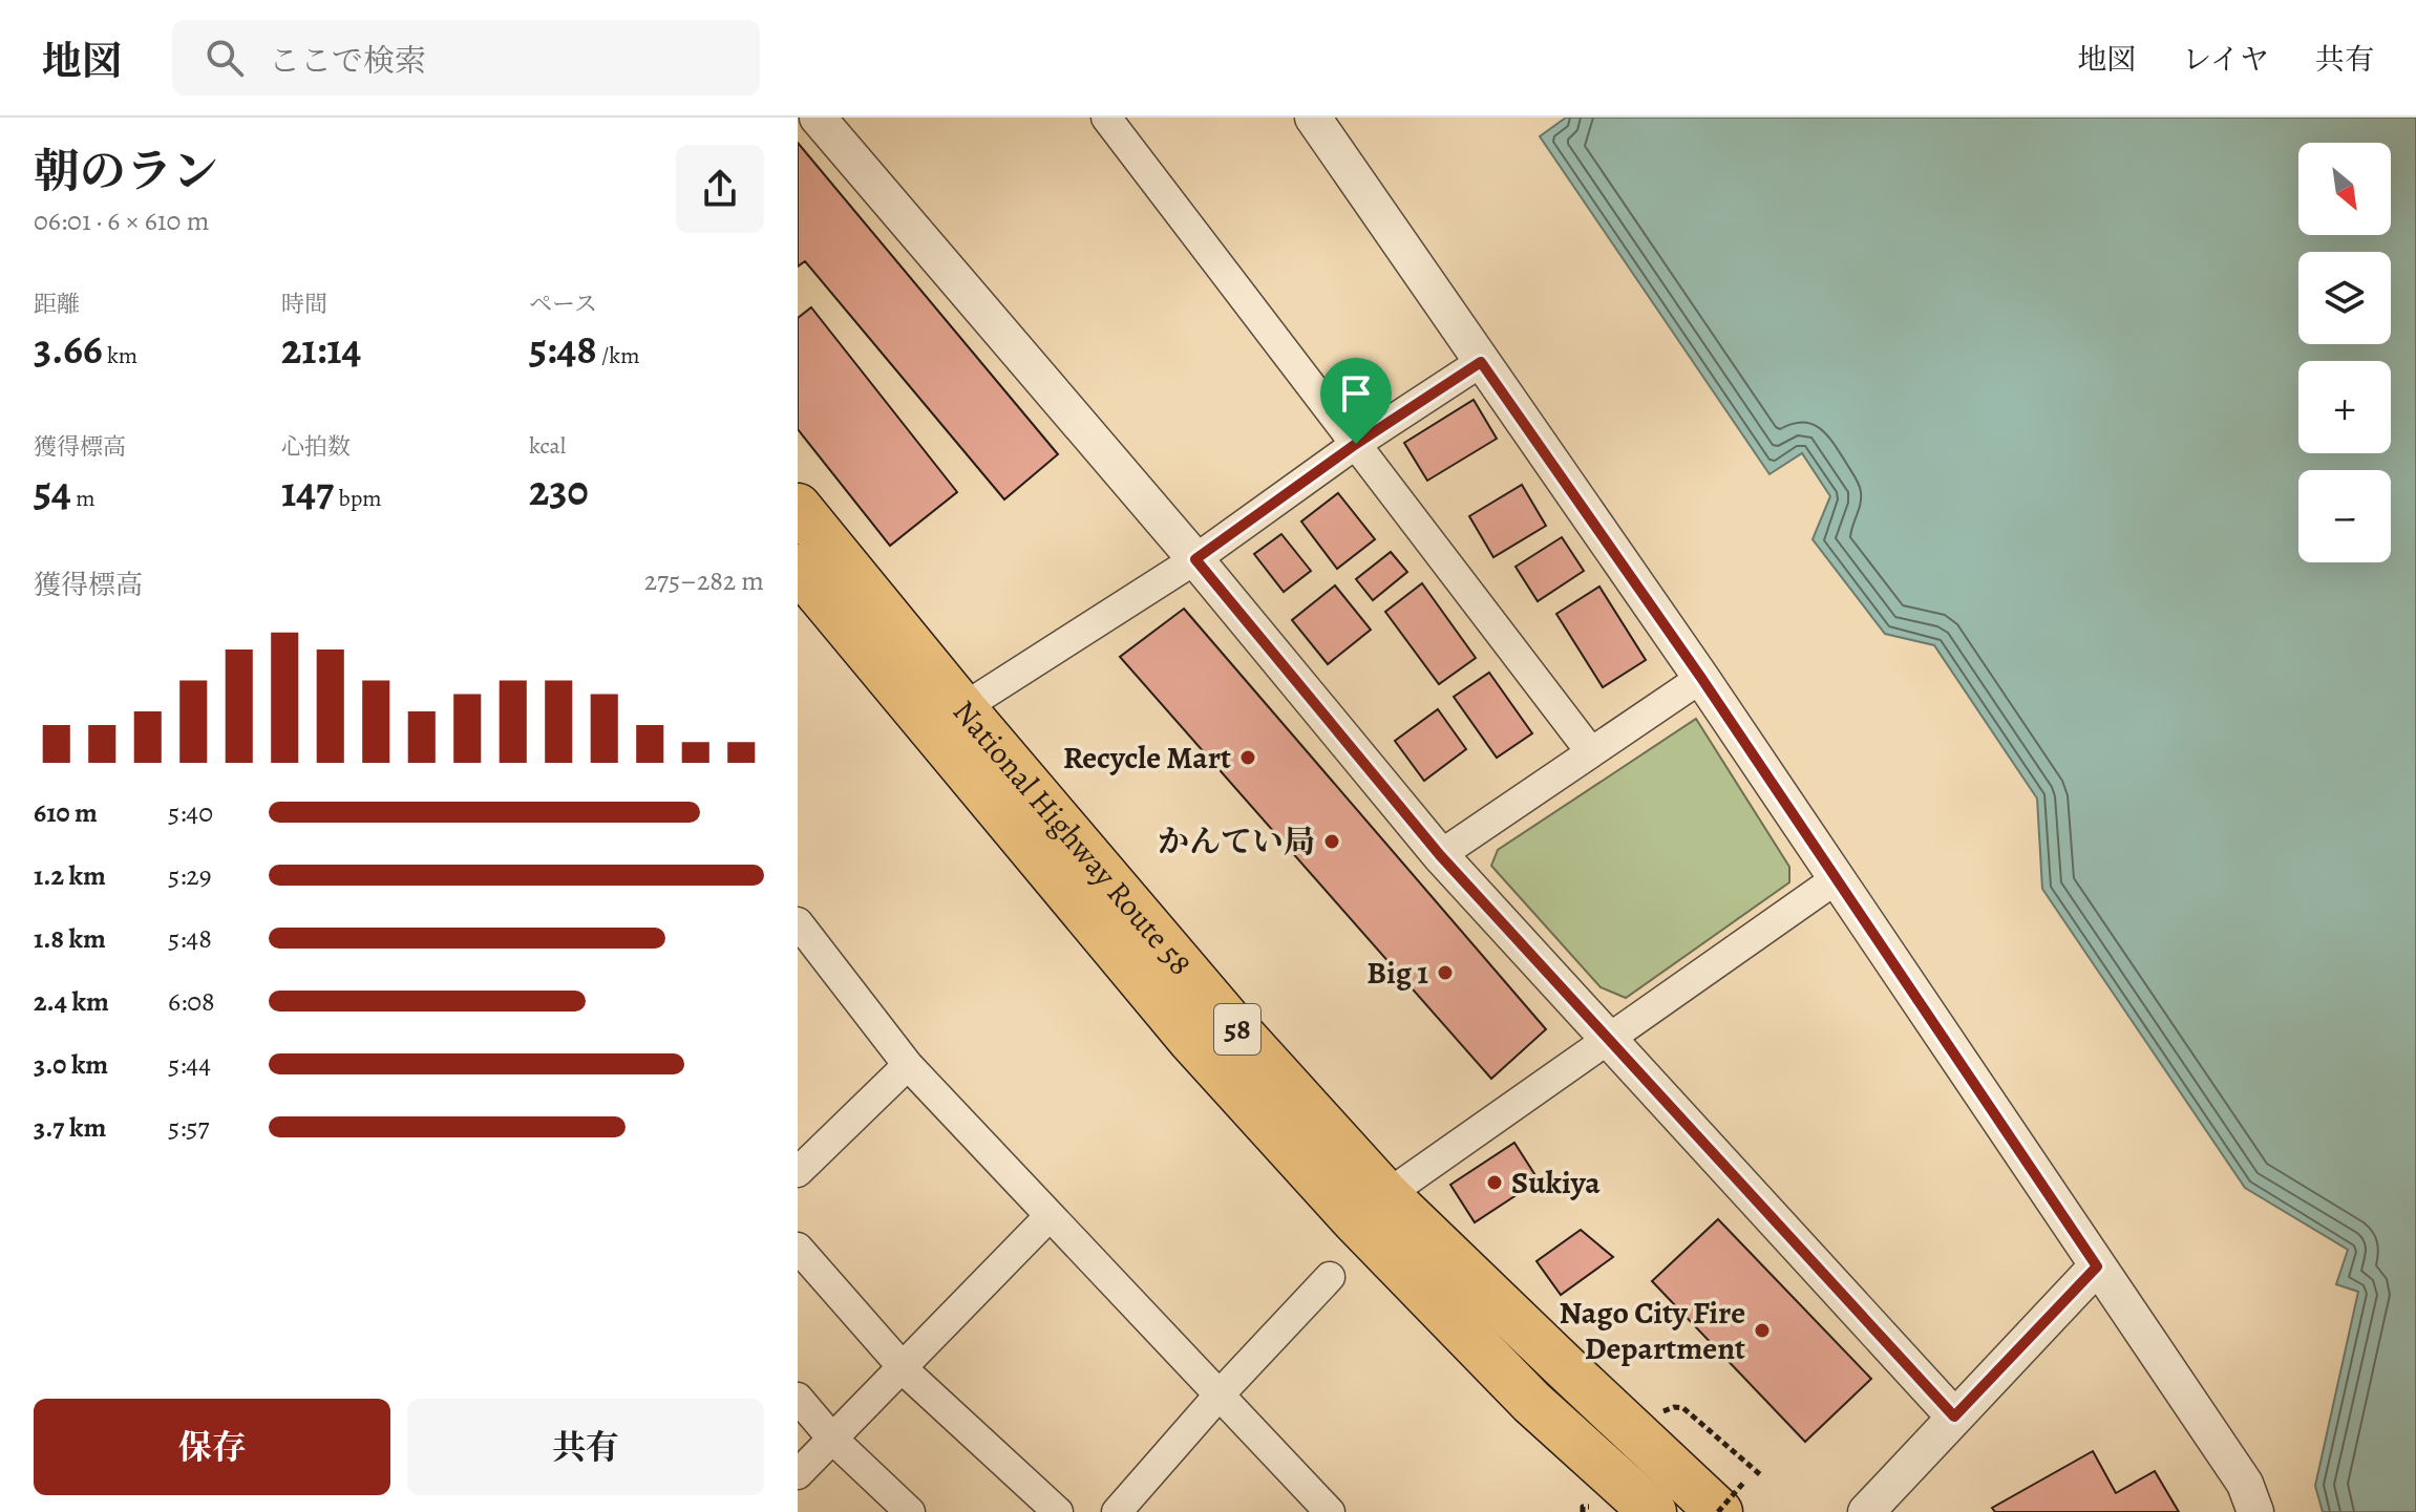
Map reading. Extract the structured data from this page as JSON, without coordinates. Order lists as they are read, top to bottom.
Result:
{
  "streets": {
    "highway": ["National Highway Route 58", "58"]
  },
  "places": [
    "Recycle Mart",
    "かんてい局",
    "Big 1",
    "Sukiya",
    "Nago City Fire Department"
  ],
  "north": "bottom right",
  "page": {
    "header": "地図",
    "search": "ここで検索",
    "nav": ["地図", "レイヤ", "共有"],
    "heading": ["朝のラン", "06:01 · 6 × 610 m"],
    "map_buttons": ["+", "−"],
    "stats": [
      ["距離", "3.66 km"],
      ["時間", "21:14"],
      ["ペース", "5:48 /km"],
      ["獲得標高", "54 m"],
      ["心拍数", "147 bpm"],
      ["kcal", "230"]
    ],
    "chart": ["獲得標高", "275–282 m"],
    "list": [
      {
        "name": "610 m",
        "note": "5:40"
      },
      {
        "name": "1.2 km",
        "note": "5:29"
      },
      {
        "name": "1.8 km",
        "note": "5:48"
      },
      {
        "name": "2.4 km",
        "note": "6:08"
      },
      {
        "name": "3.0 km",
        "note": "5:44"
      },
      {
        "name": "3.7 km",
        "note": "5:57"
      }
    ],
    "buttons": ["保存", "共有"]
  }
}
